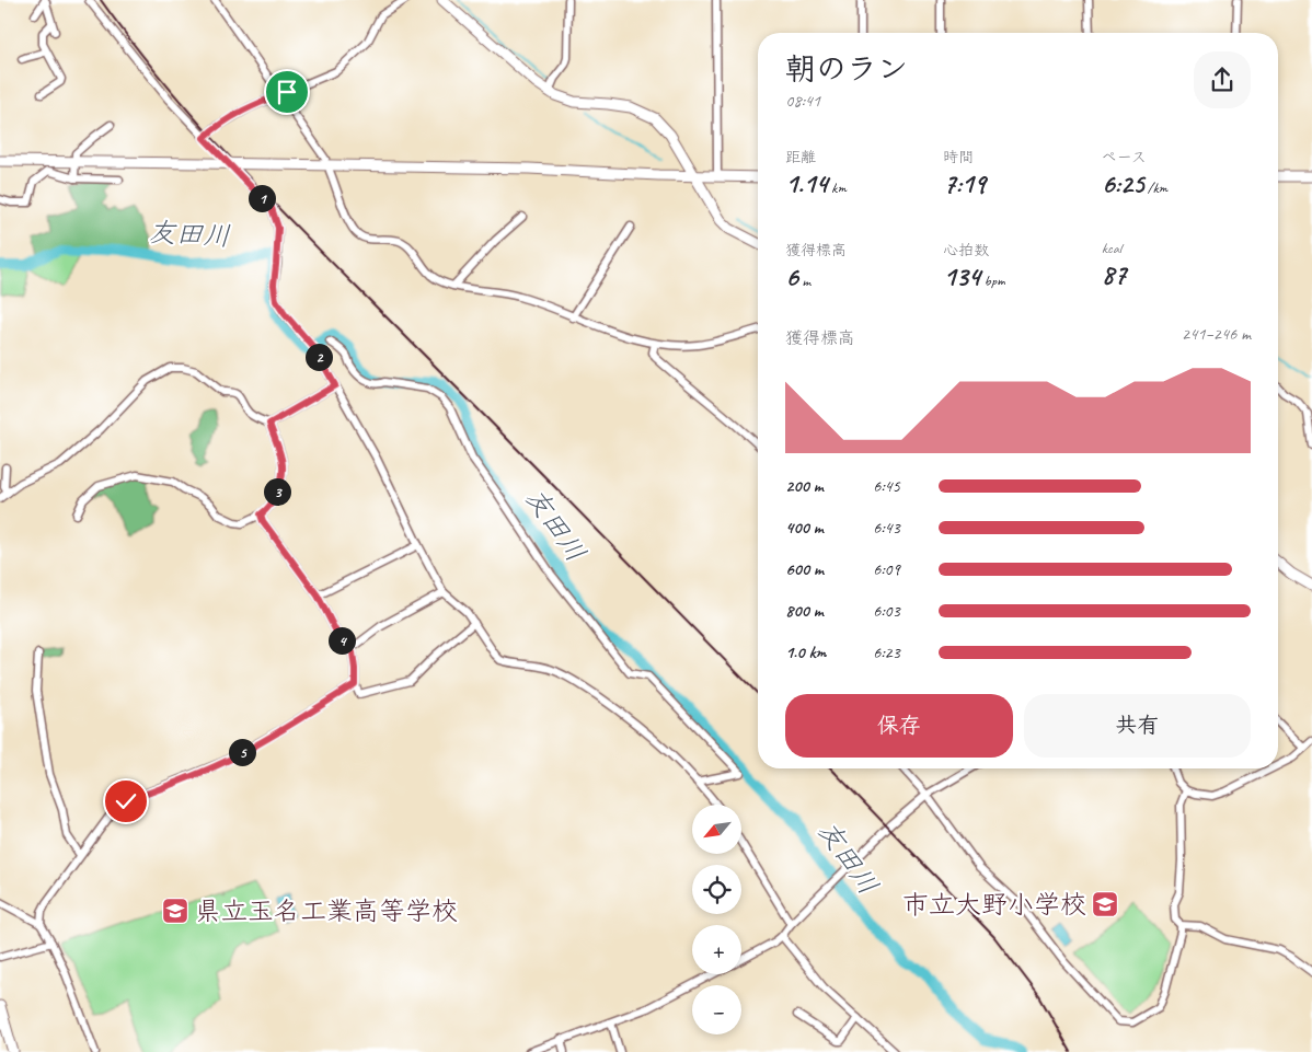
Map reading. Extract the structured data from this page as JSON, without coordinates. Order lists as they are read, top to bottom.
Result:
{
  "water": ["友田川"],
  "places": {
    "school or university": ["市立大野小学校", "県立玉名工業高等学校"]
  },
  "north": "bottom left",
  "page": {
    "heading": ["朝のラン", "08:41"],
    "stats": [
      ["距離", "1.14 km"],
      ["時間", "7:19"],
      ["ペース", "6:25 /km"],
      ["獲得標高", "6 m"],
      ["心拍数", "134 bpm"],
      ["kcal", "87"]
    ],
    "pins": [
      "1",
      "2",
      "3",
      "4",
      "5"
    ],
    "chart": ["獲得標高", "241–246 m"],
    "list": [
      {
        "name": "200 m",
        "note": "6:45"
      },
      {
        "name": "400 m",
        "note": "6:43"
      },
      {
        "name": "600 m",
        "note": "6:09"
      },
      {
        "name": "800 m",
        "note": "6:03"
      },
      {
        "name": "1.0 km",
        "note": "6:23"
      }
    ],
    "buttons": ["保存", "共有"],
    "map_buttons": ["+", "−"]
  }
}
